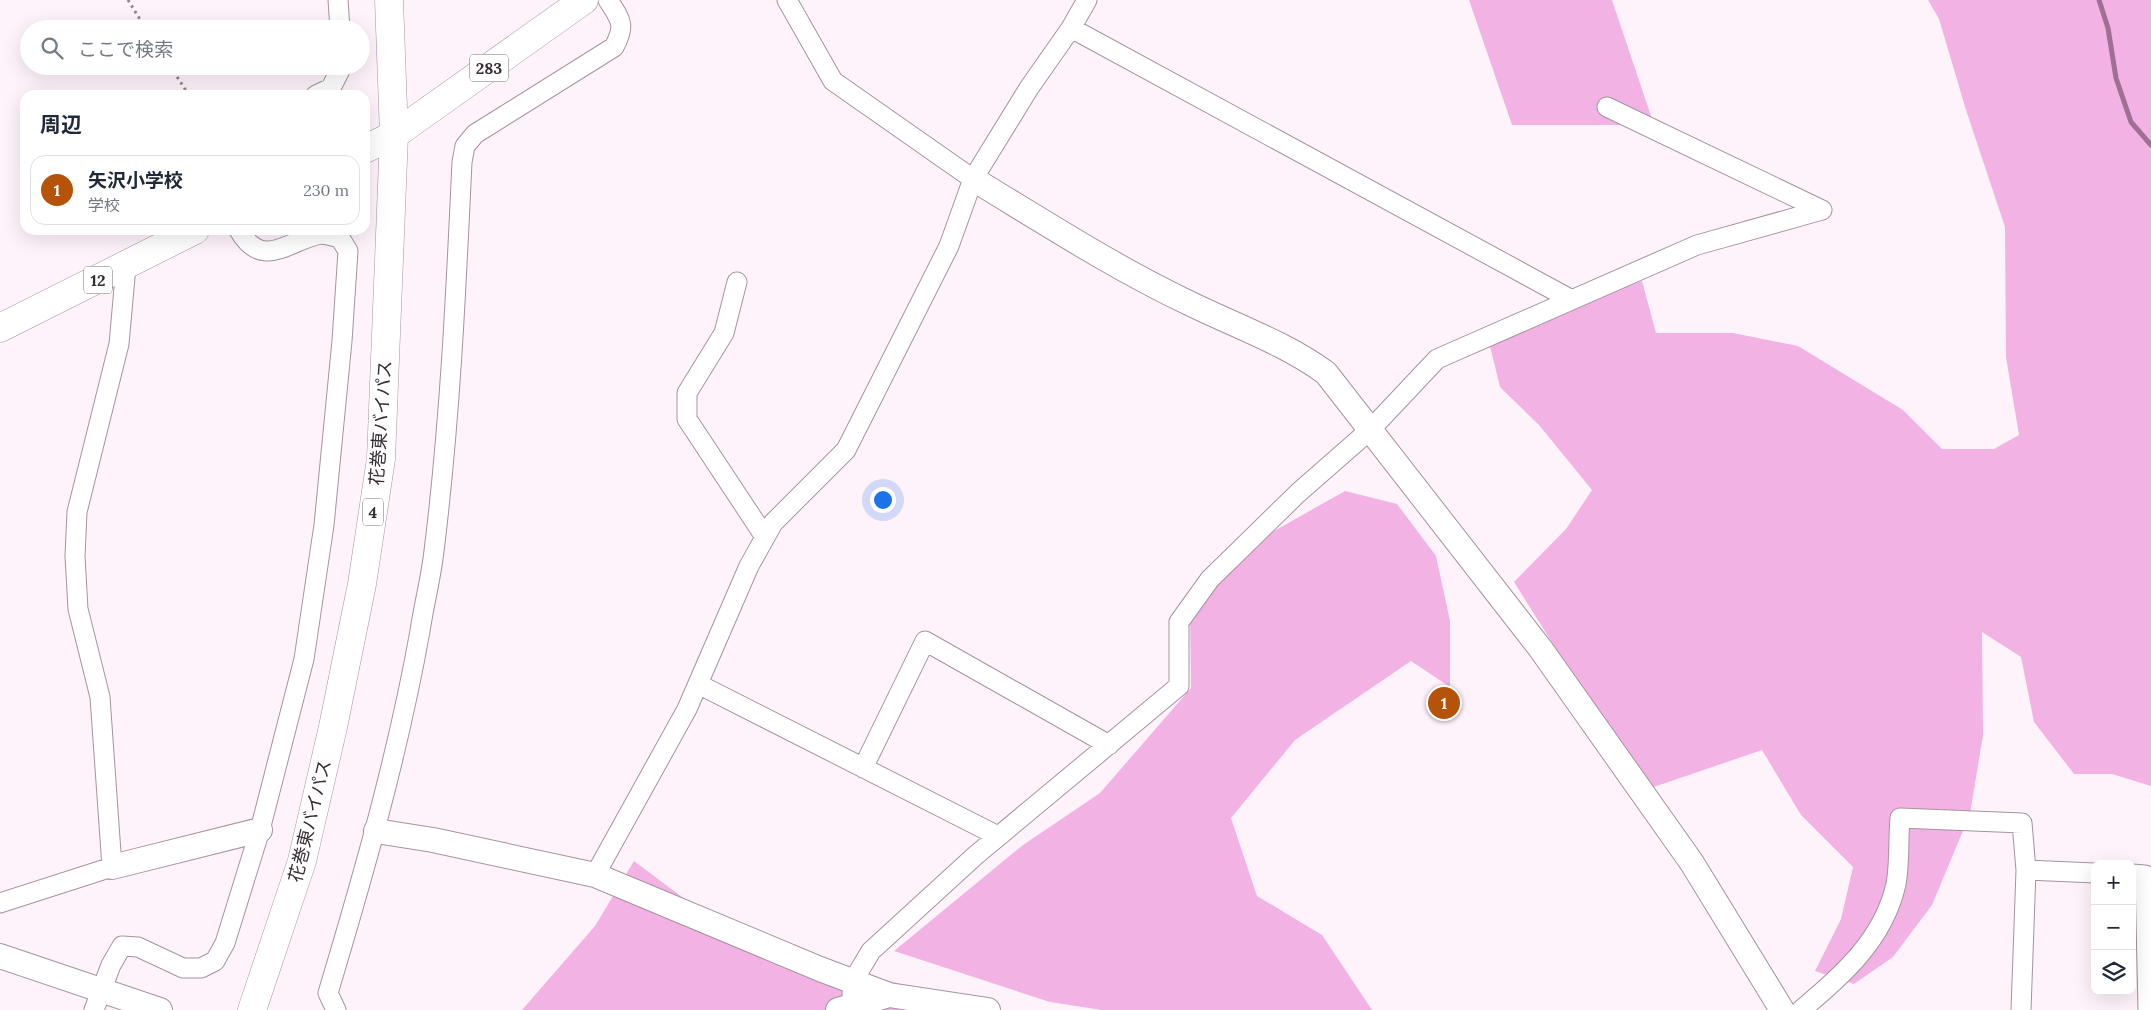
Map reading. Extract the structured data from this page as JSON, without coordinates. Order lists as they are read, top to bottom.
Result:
{
  "streets": {
    "main road": [
      "283",
      "12",
      "花巻東バイパス",
      "4"
    ]
  },
  "crossings": [
    ["283", "花巻東バイパス"]
  ],
  "page": {
    "search": "ここで検索",
    "heading": "周辺",
    "list": [
      {
        "mark": "1",
        "name": "矢沢小学校",
        "note": "学校",
        "value": "230 m"
      }
    ],
    "pins": "1",
    "map_buttons": ["+", "−"]
  }
}
